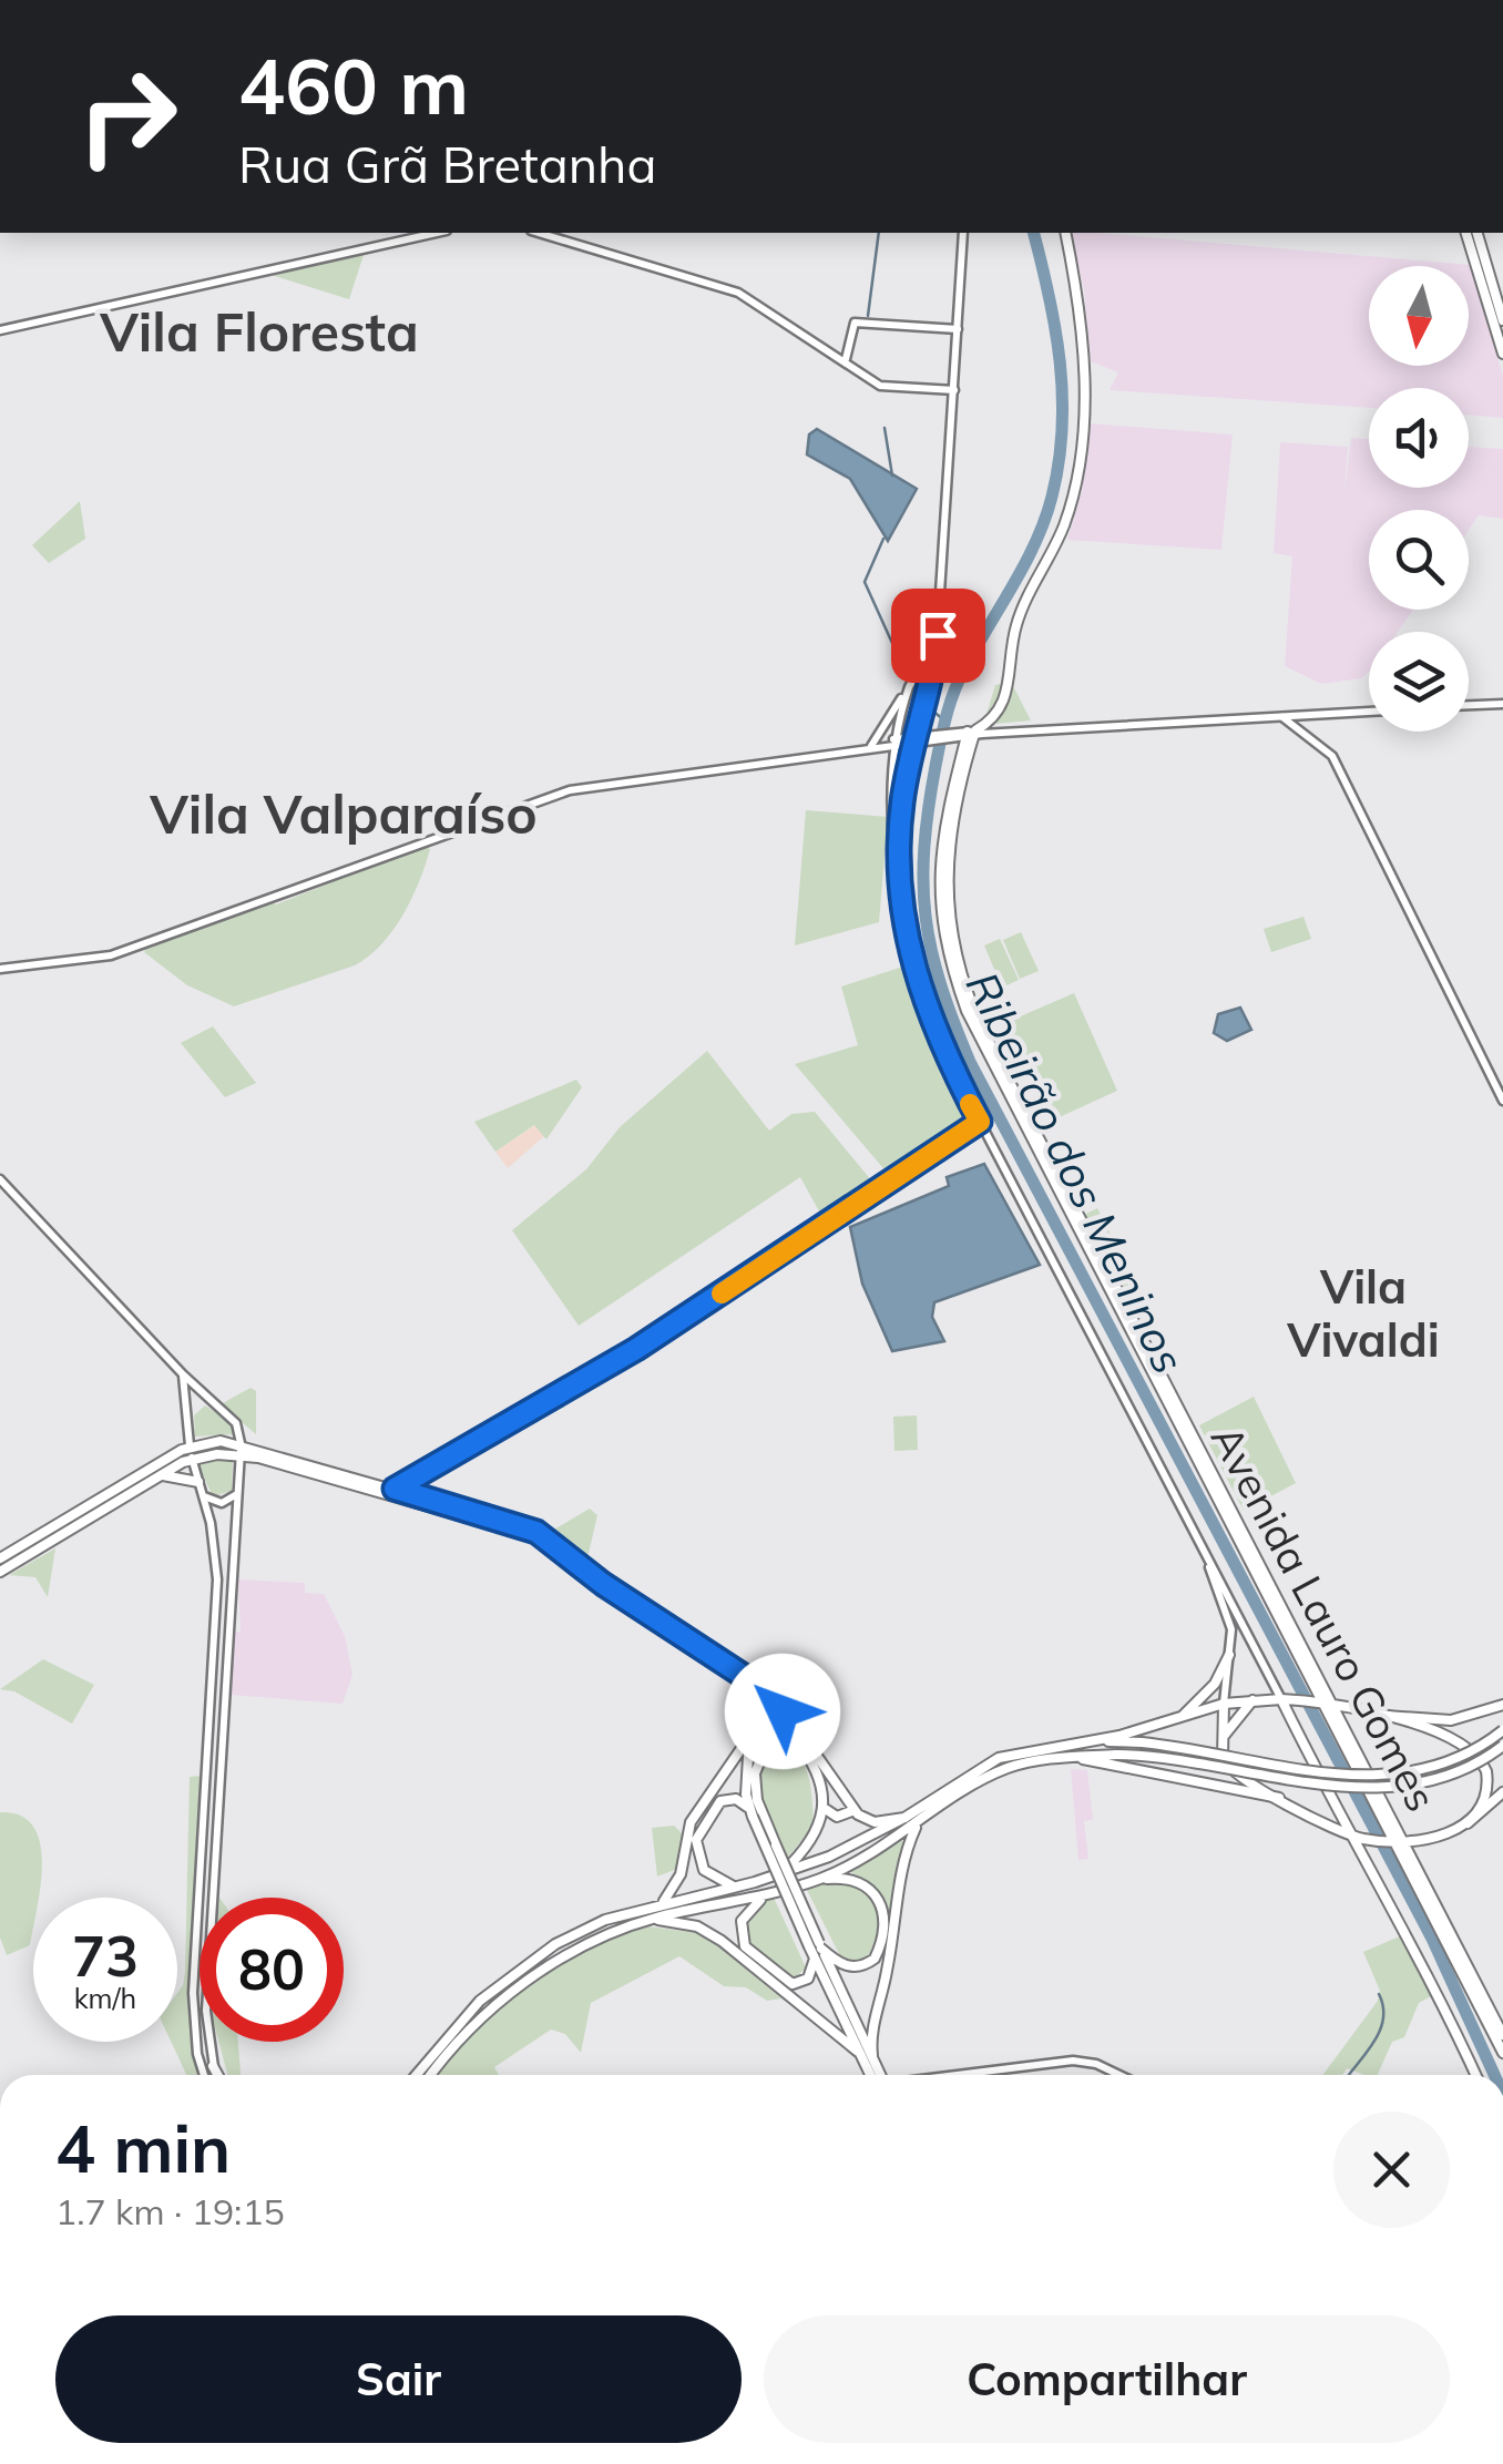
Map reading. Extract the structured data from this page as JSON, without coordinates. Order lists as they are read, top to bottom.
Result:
{
  "streets": {
    "main road": ["Avenida Lauro Gomes"]
  },
  "districts": ["Vila Floresta", "Vila Valparaíso", "Vila Vivaldi"],
  "water": ["Ribeirão dos Meninos"],
  "north": "bottom",
  "page": {
    "turn": ["460 m", "Rua Grã Bretanha"],
    "speed": "73 km/h",
    "limit": "80",
    "heading": ["4 min", "1.7 km · 19:15"],
    "buttons": ["Sair", "Compartilhar"]
  }
}
